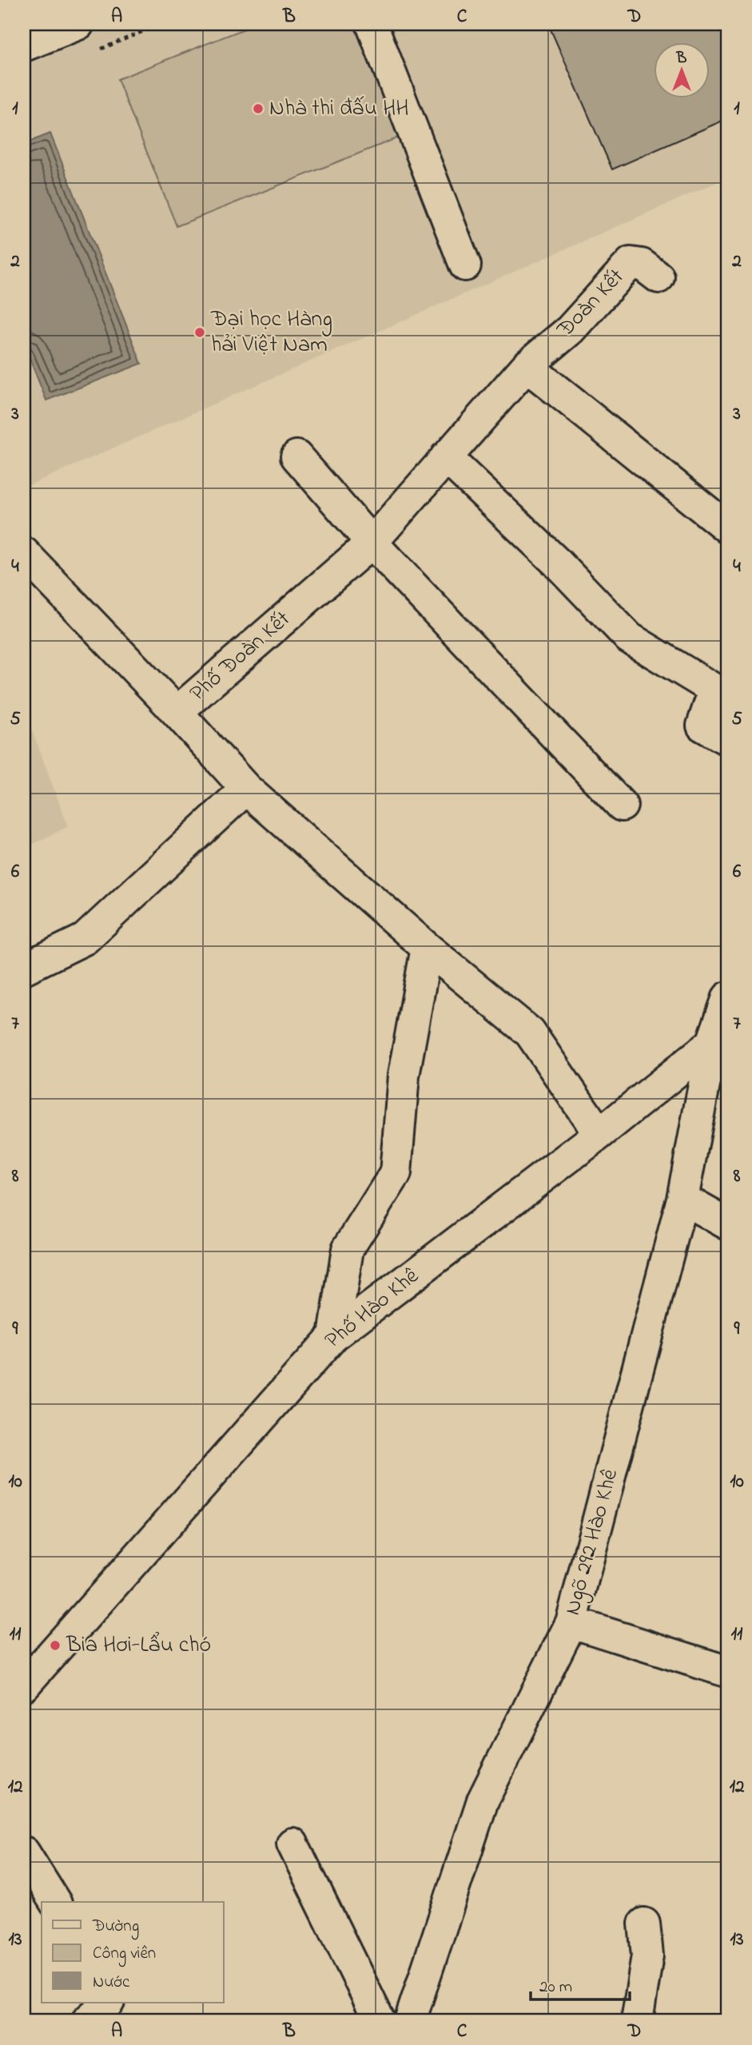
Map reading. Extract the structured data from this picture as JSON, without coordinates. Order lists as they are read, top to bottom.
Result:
{
  "streets": {
    "street": [
      "Đoàn Kết",
      "Phố Đoàn Kết",
      "Phố Hào Khê",
      "Ngõ 292 Hào Khê"
    ]
  },
  "crossings": [
    ["Đoàn Kết", "Phố Đoàn Kết"],
    ["Phố Đoàn Kết", "Phố Hào Khê"],
    ["Phố Hào Khê", "Ngõ 292 Hào Khê"]
  ],
  "places": ["Nhà thi đấu HH", "Đại học Hàng hải Việt Nam", "Bia Hơi-Lẩu chó"],
  "legend": ["Đường", "Công viên", "Nước"],
  "scale_bar": "20 m",
  "north": "top",
  "grid": {
    "columns": [
      "A",
      "B",
      "C",
      "D"
    ],
    "rows": [
      "1",
      "2",
      "3",
      "4",
      "5",
      "6",
      "7",
      "8",
      "9",
      "10",
      "11",
      "12",
      "13"
    ]
  }
}
